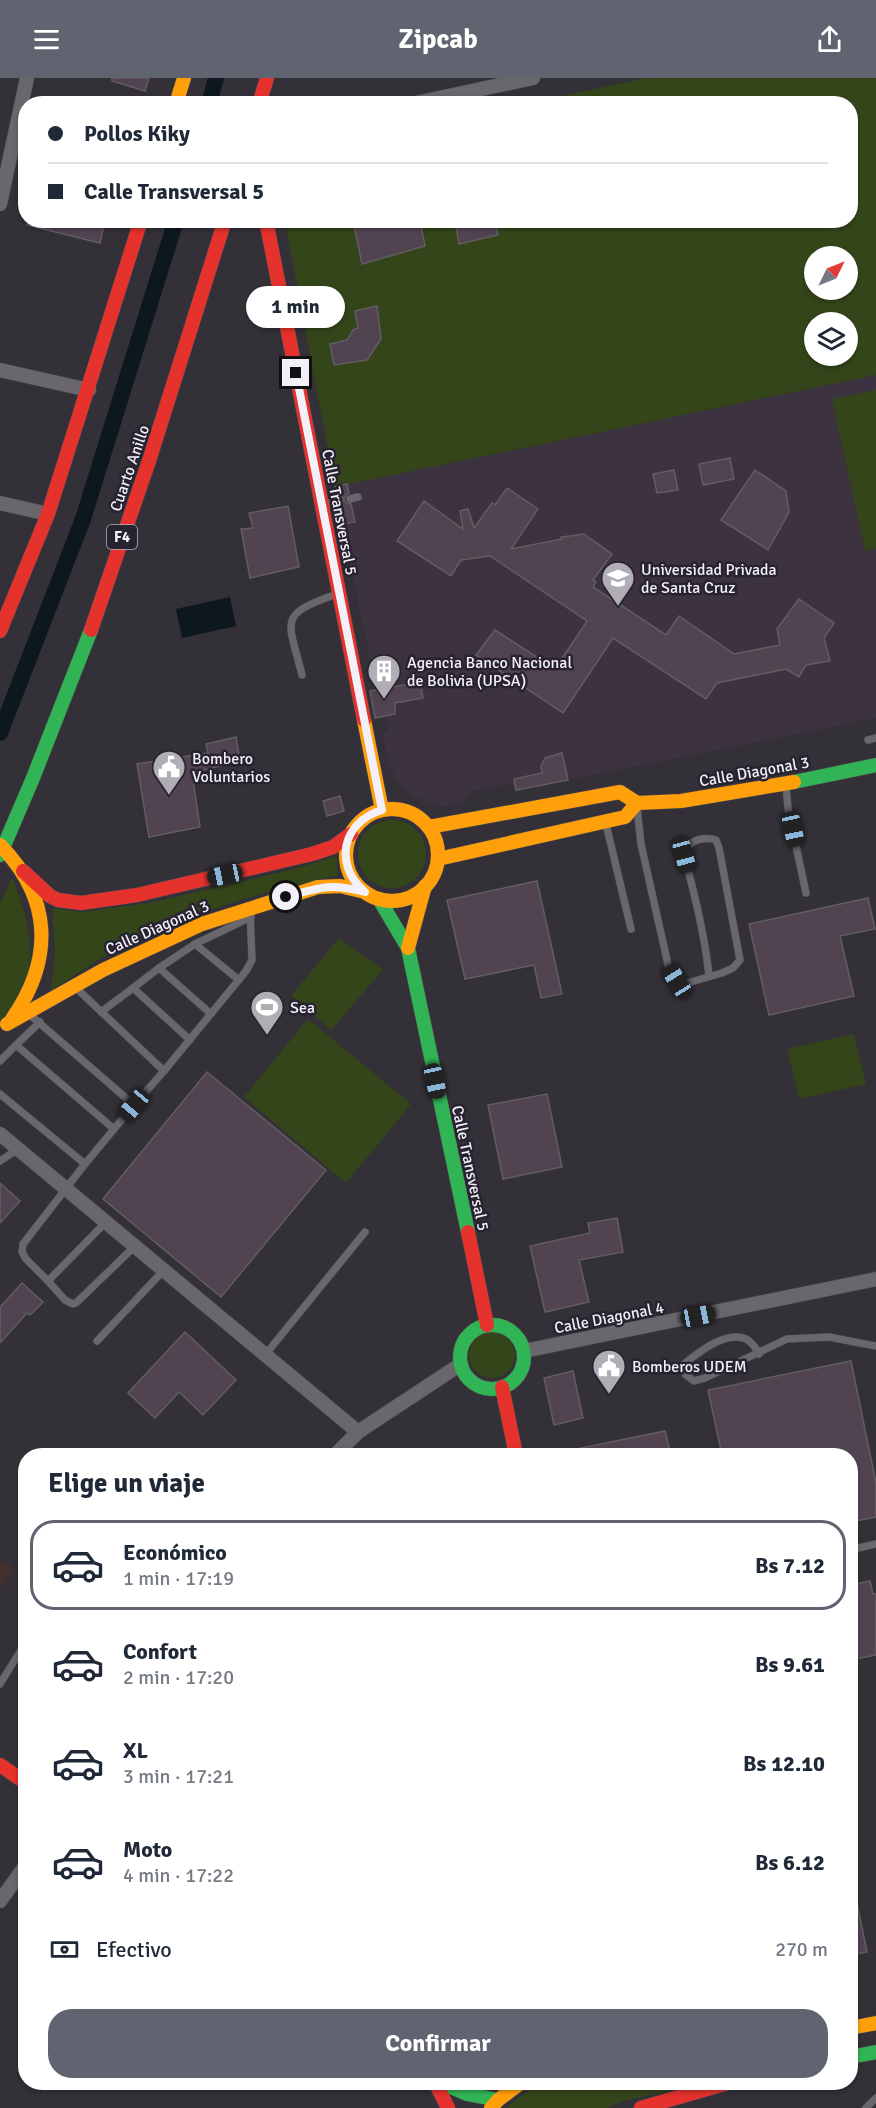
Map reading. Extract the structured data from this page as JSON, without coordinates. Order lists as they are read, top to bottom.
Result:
{
  "streets": {
    "main road": [
      "Cuarto Anillo",
      "Calle Transversal 5",
      "F4",
      "Calle Diagonal 3"
    ],
    "street": ["Calle Diagonal 4"]
  },
  "crossings": [
    ["Calle Transversal 5", "Calle Diagonal 3"],
    ["Calle Transversal 5", "Calle Diagonal 4"]
  ],
  "places": {
    "school or university": ["Universidad Privada de Santa Cruz"],
    "building": ["Agencia Banco Nacional de Bolivia (UPSA)"],
    "public building": ["Bombero Voluntarios", "Bomberos UDEM"],
    "sports": ["Sea"]
  },
  "north": "top right",
  "page": {
    "header": "Zipcab",
    "banner": ["Pollos Kiky", "Calle Transversal 5"],
    "bubble": "1 min",
    "heading": "Elige un viaje",
    "list": [
      {
        "name": "Económico",
        "note": "1 min · 17:19",
        "value": "Bs 7.12"
      },
      {
        "name": "Confort",
        "note": "2 min · 17:20",
        "value": "Bs 9.61"
      },
      {
        "name": "XL",
        "note": "3 min · 17:21",
        "value": "Bs 12.10"
      },
      {
        "name": "Moto",
        "note": "4 min · 17:22",
        "value": "Bs 6.12"
      }
    ],
    "pay": ["Efectivo", "270 m"],
    "buttons": "Confirmar"
  }
}
